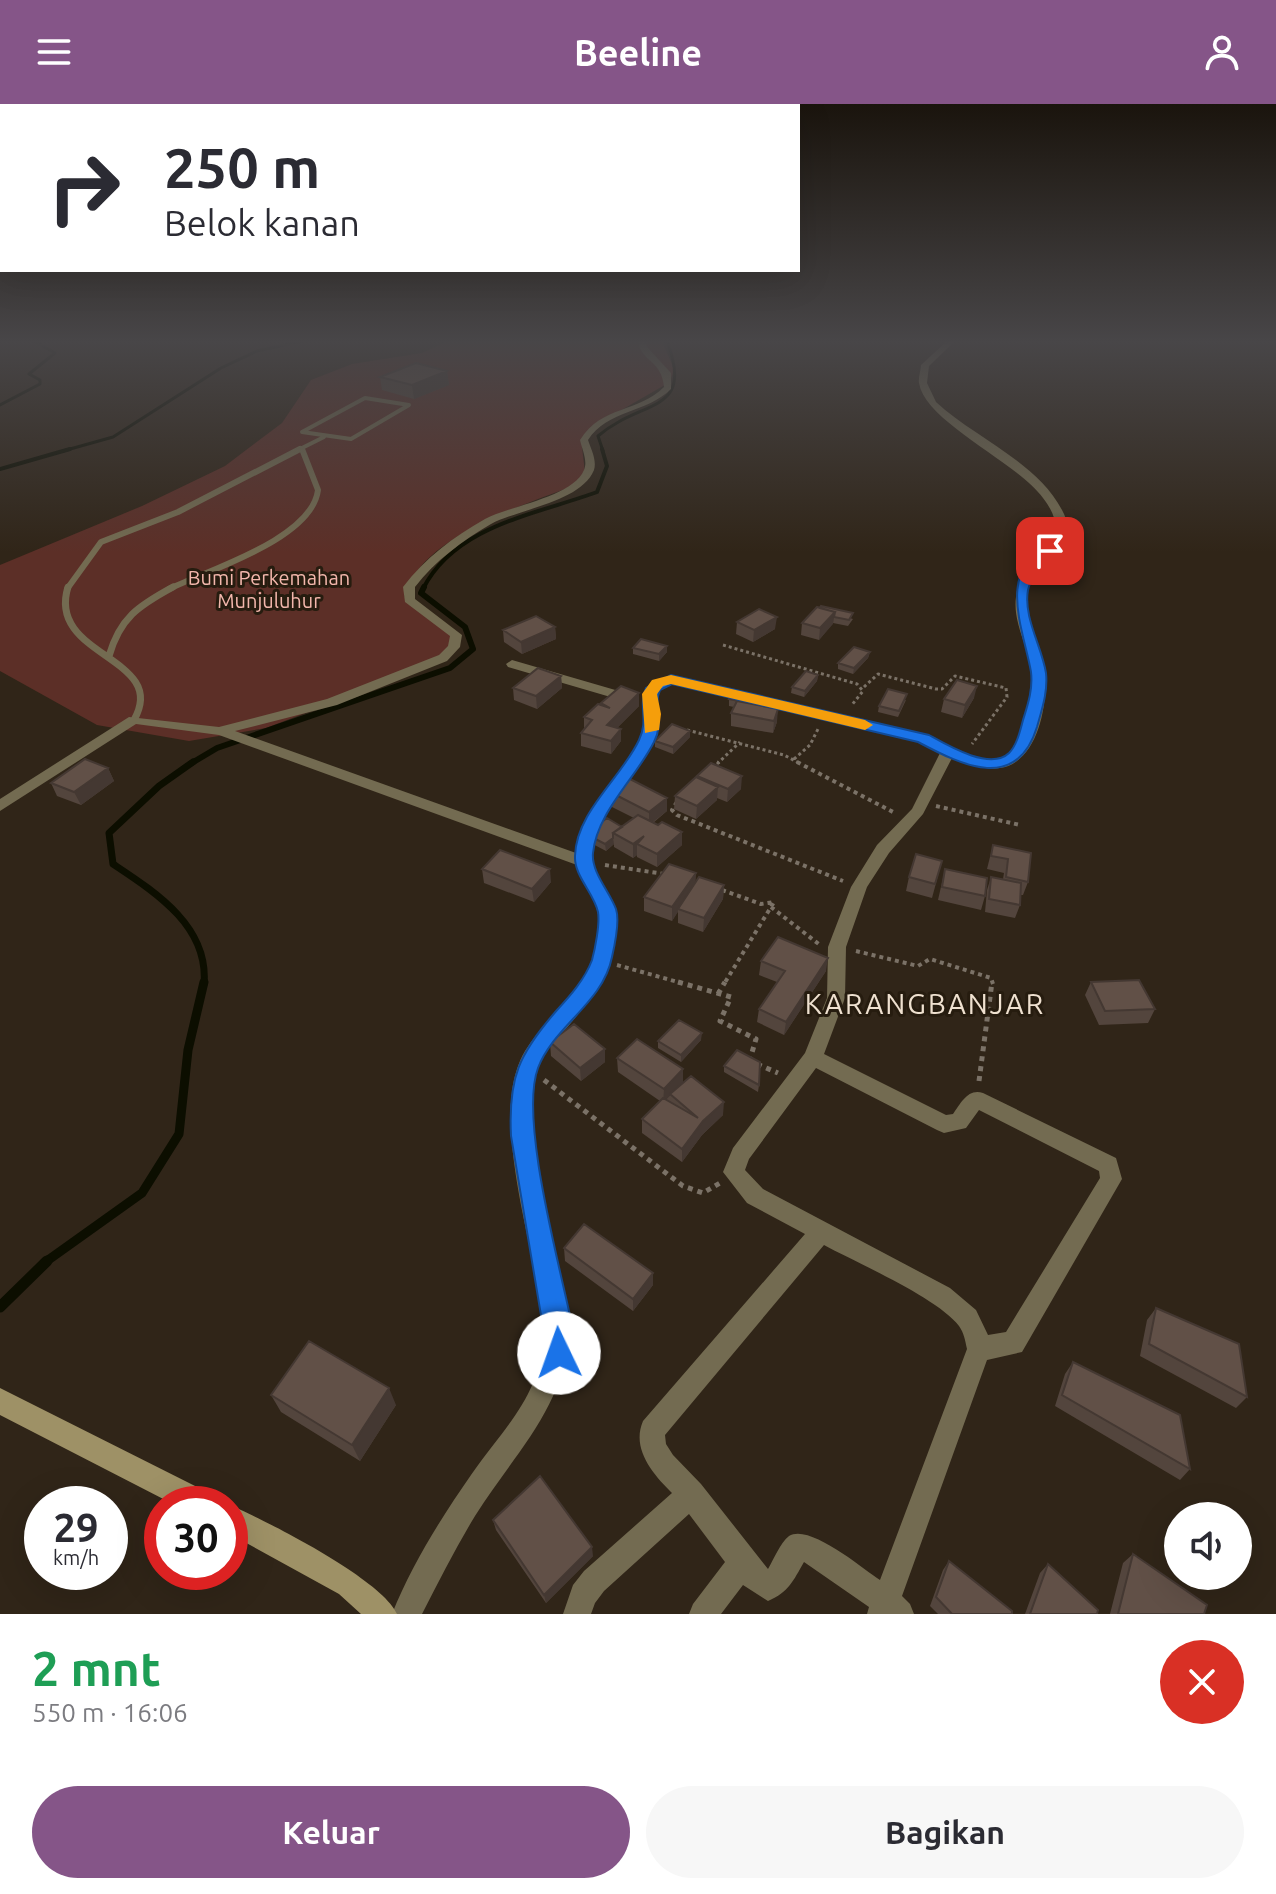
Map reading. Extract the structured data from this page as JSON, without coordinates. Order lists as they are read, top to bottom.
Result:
{
  "districts": ["KARANGBANJAR"],
  "parks": ["Bumi Perkemahan Munjuluhur"],
  "page": {
    "header": "Beeline",
    "turn": ["250 m", "Belok kanan"],
    "speed": "29 km/h",
    "limit": "30",
    "heading": ["2 mnt", "550 m · 16:06"],
    "buttons": ["Keluar", "Bagikan"]
  }
}
